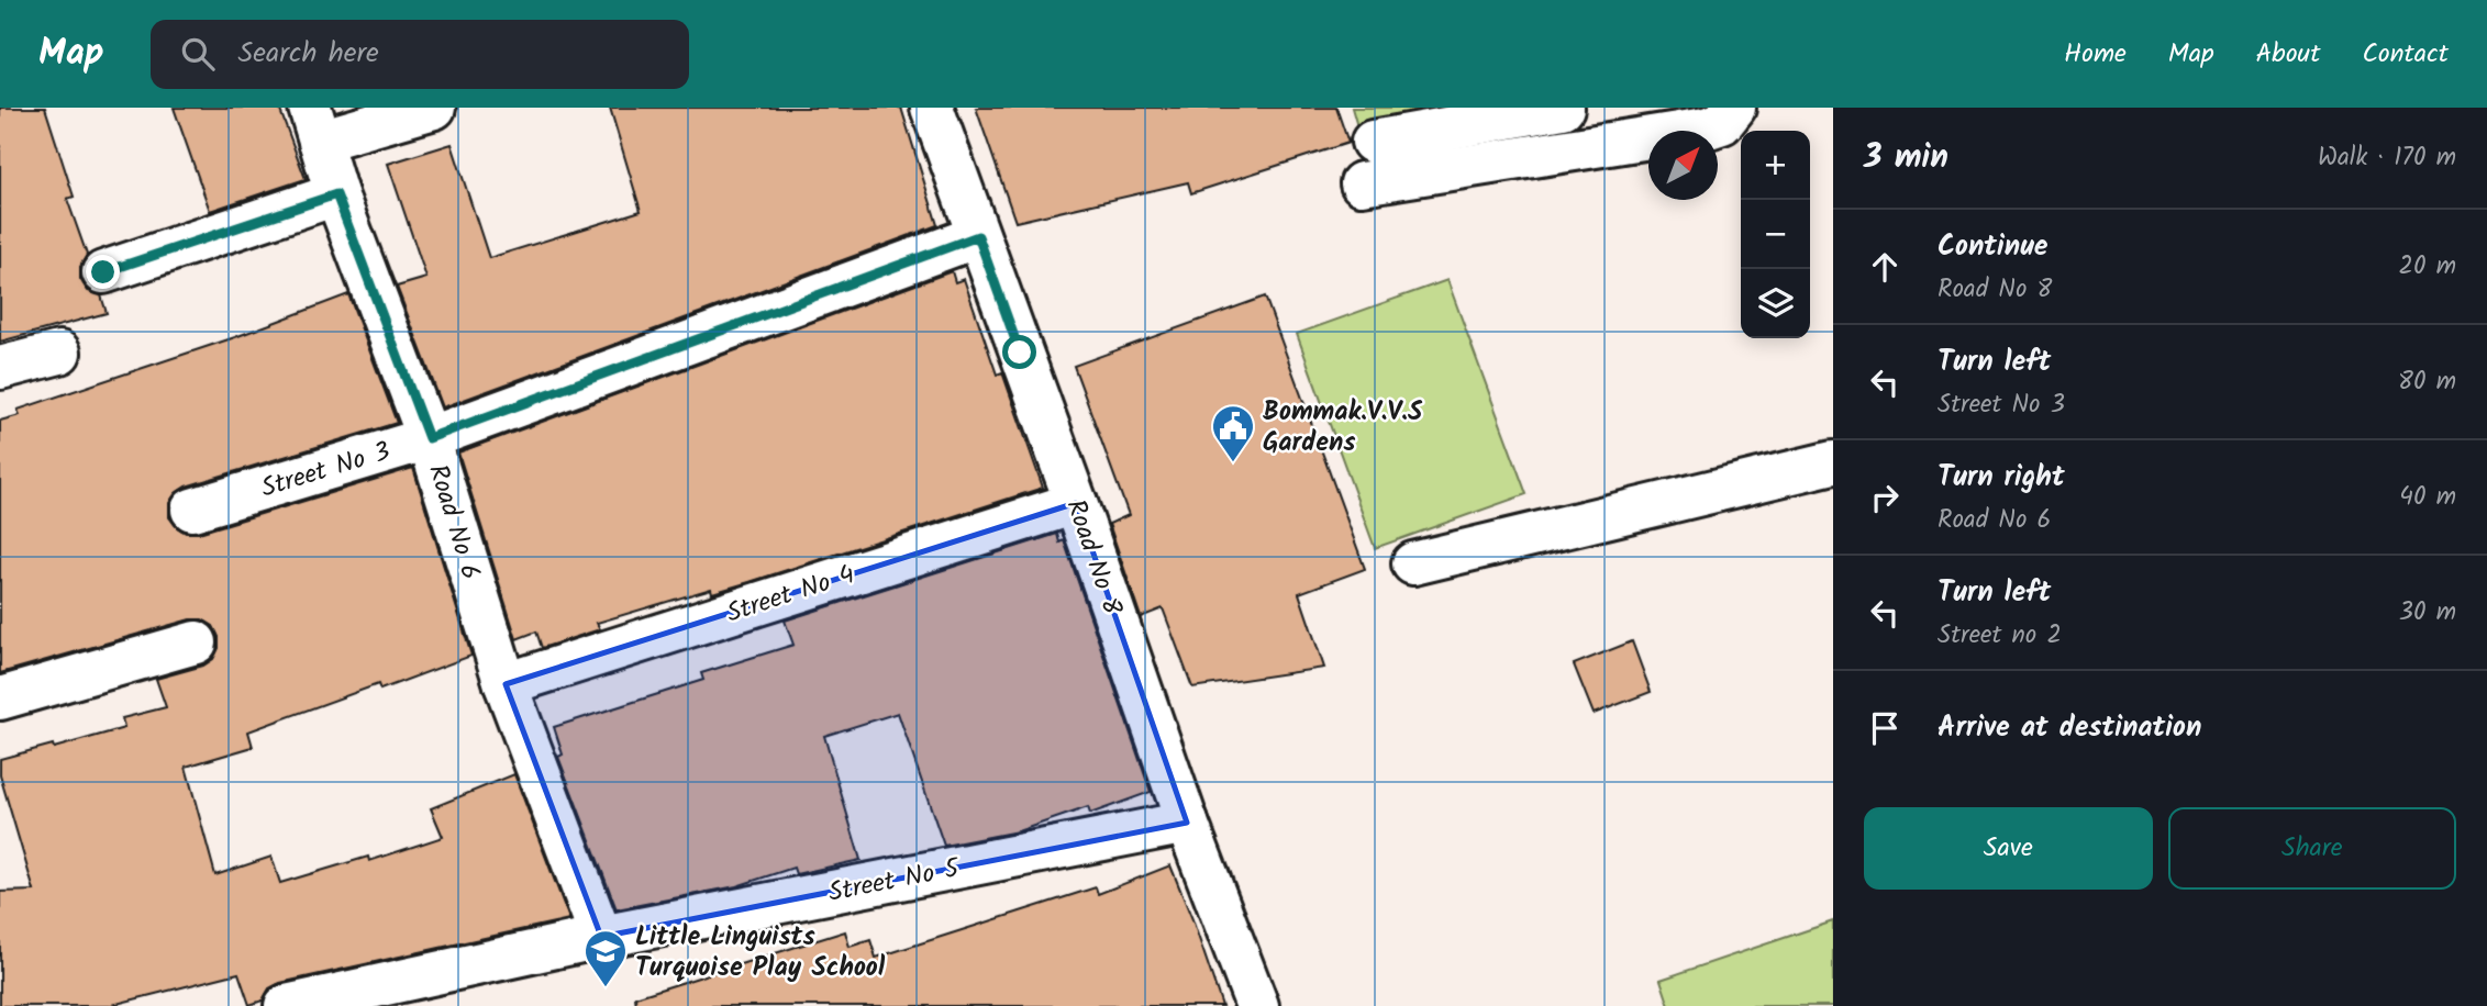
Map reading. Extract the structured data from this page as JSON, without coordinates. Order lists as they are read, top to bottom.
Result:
{
  "streets": {
    "street": [
      "Street No 3",
      "Road No 6",
      "Road No 8",
      "Street No 4",
      "Street No 5"
    ]
  },
  "crossings": [
    ["Street No 3", "Road No 6"],
    ["Street No 3", "Road No 8"],
    ["Road No 6", "Street No 4"],
    ["Road No 6", "Street No 5"],
    ["Road No 8", "Street No 4"],
    ["Road No 8", "Street No 5"]
  ],
  "places": {
    "public building": ["Bommak.V.V.S Gardens"],
    "school or university": ["Little Linguists Turquoise Play School"]
  },
  "north": "top right",
  "page": {
    "header": "Map",
    "search": "Search here",
    "nav": [
      "Home",
      "Map",
      "About",
      "Contact"
    ],
    "heading": ["3 min", "Walk · 170 m"],
    "map_buttons": ["+", "−"],
    "list": [
      ["Continue", "Road No 8", "20 m"],
      ["Turn left", "Street No 3", "80 m"],
      ["Turn right", "Road No 6", "40 m"],
      ["Turn left", "Street no 2", "30 m"],
      "Arrive at destination"
    ],
    "buttons": ["Save", "Share"]
  }
}
